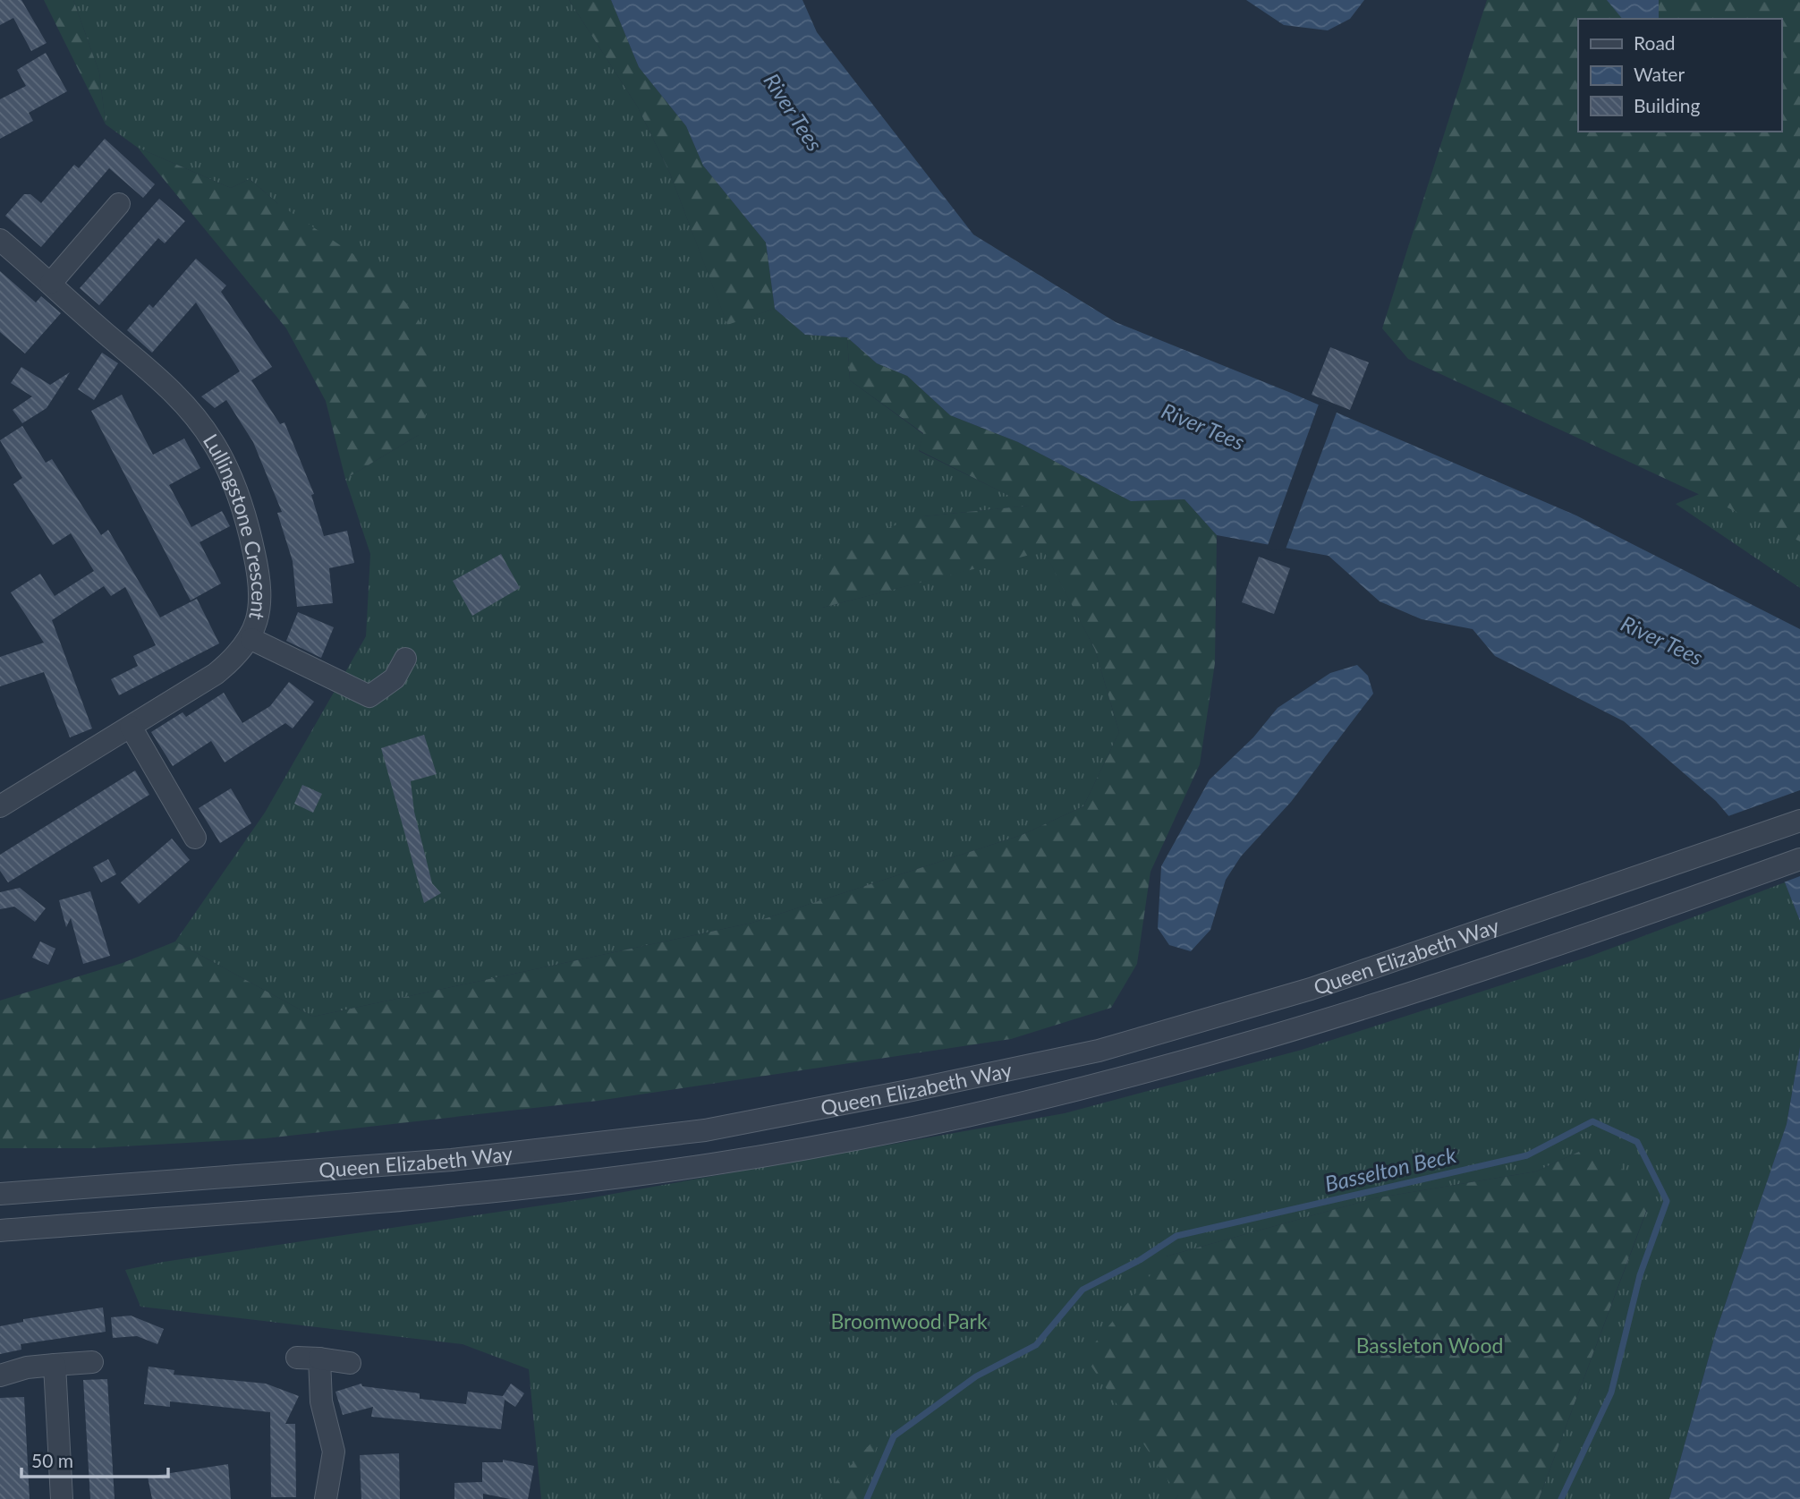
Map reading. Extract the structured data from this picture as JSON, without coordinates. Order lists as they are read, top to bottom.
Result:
{
  "streets": {
    "street": ["Lullingstone Crescent", "Queen Elizabeth Way"]
  },
  "water": ["River Tees", "Basselton Beck"],
  "parks": ["Broomwood Park", "Bassleton Wood"],
  "legend": ["Road", "Water", "Building"],
  "scale_bar": "50 m"
}
